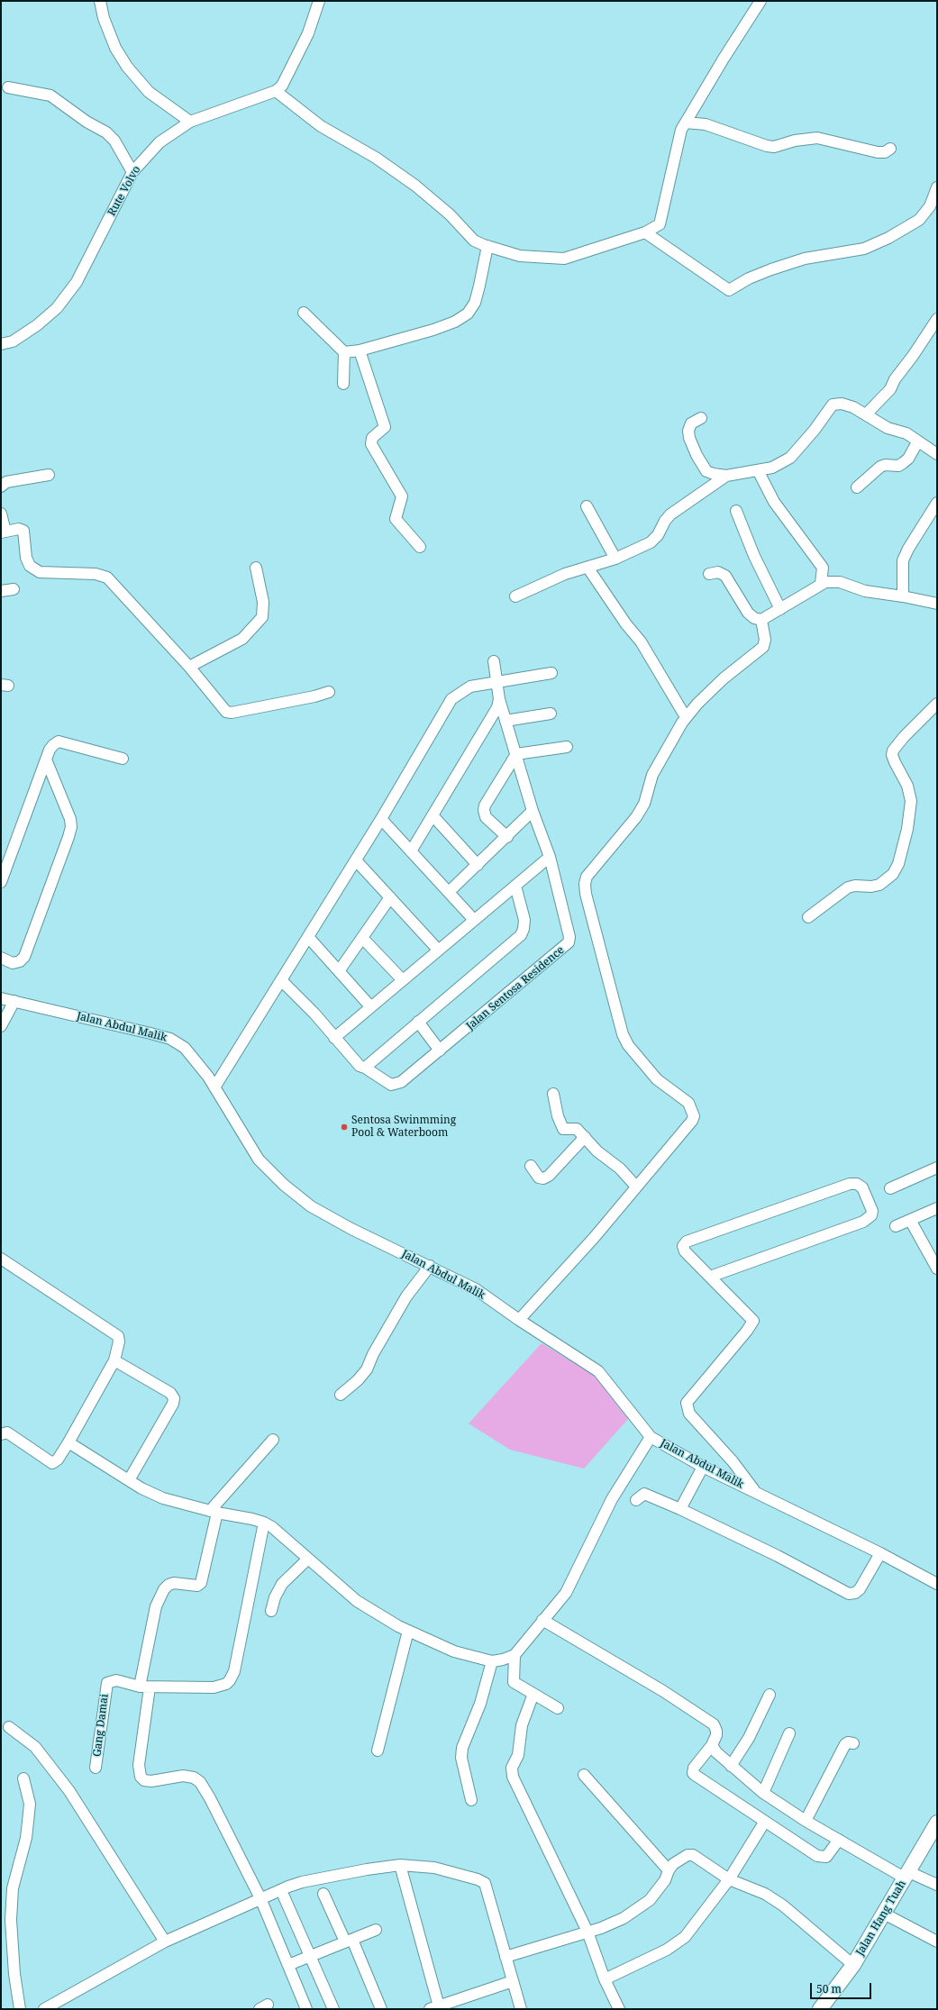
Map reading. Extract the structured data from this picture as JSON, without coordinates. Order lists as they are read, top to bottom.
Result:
{
  "streets": {
    "main road": ["Jalan Hang Tuah"],
    "street": [
      "Rute Volvo",
      "Jalan Sentosa Residence",
      "Jalan Abdul Malik",
      "Gang Damai"
    ]
  },
  "places": ["Sentosa Swinmming Pool & Waterboom"],
  "scale_bar": "50 m"
}
